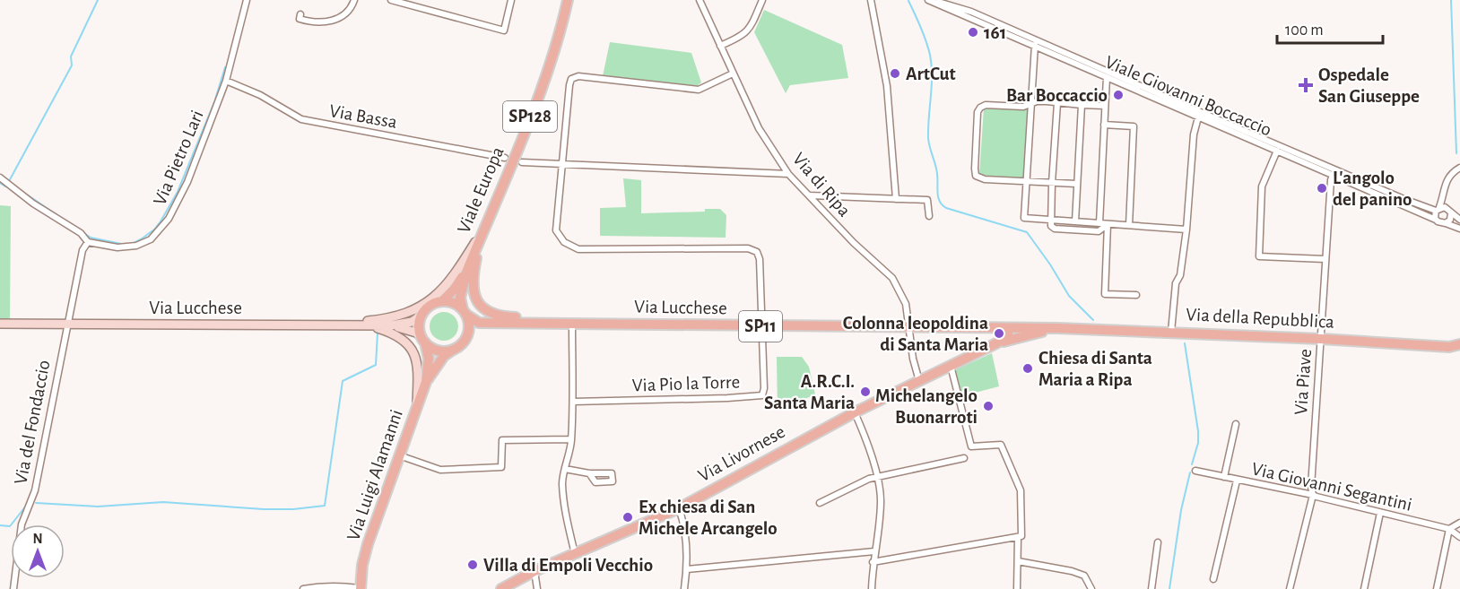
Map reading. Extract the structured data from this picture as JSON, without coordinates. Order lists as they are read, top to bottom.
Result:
{
  "streets": {
    "main road": [
      "SP128",
      "Viale Europa",
      "Via Lucchese",
      "Via della Repubblica",
      "SP11",
      "Via Livornese",
      "Via Luigi Alamanni"
    ],
    "street": [
      "Viale Giovanni Boccaccio",
      "Via Bassa",
      "Via Pietro Lari",
      "Via di Ripa",
      "Via Piave",
      "Via Pio la Torre",
      "Via del Fondaccio",
      "Via Giovanni Segantini"
    ]
  },
  "crossings": [
    ["Viale Giovanni Boccaccio", "Via Piave"],
    ["Via Bassa", "Via Pietro Lari"],
    ["SP128", "Viale Europa"],
    ["SP128", "Via Lucchese"],
    ["Via di Ripa", "Via Lucchese"],
    ["Via di Ripa", "Via Livornese"],
    ["Viale Europa", "Via Lucchese"],
    ["Viale Europa", "Via Luigi Alamanni"],
    ["Via Lucchese", "Via della Repubblica"],
    ["Via Lucchese", "Via Pio la Torre"],
    ["Via Lucchese", "Via del Fondaccio"],
    ["Via Lucchese", "Via Livornese"],
    ["Via Lucchese", "Via Luigi Alamanni"],
    ["Via della Repubblica", "Via Piave"],
    ["Via della Repubblica", "Via Livornese"],
    ["Via Piave", "Via Giovanni Segantini"]
  ],
  "places": {
    "other": [
      "161",
      "ArtCut",
      "Bar Boccaccio",
      "L'angolo del panino",
      "Colonna leopoldina di Santa Maria",
      "Chiesa di Santa Maria a Ripa",
      "A.R.C.I. Santa Maria",
      "Michelangelo Buonarroti",
      "Ex chiesa di San Michele Arcangelo",
      "Villa di Empoli Vecchio"
    ],
    "health": ["Ospedale San Giuseppe"]
  },
  "scale_bar": "100 m",
  "north": "top"
}
